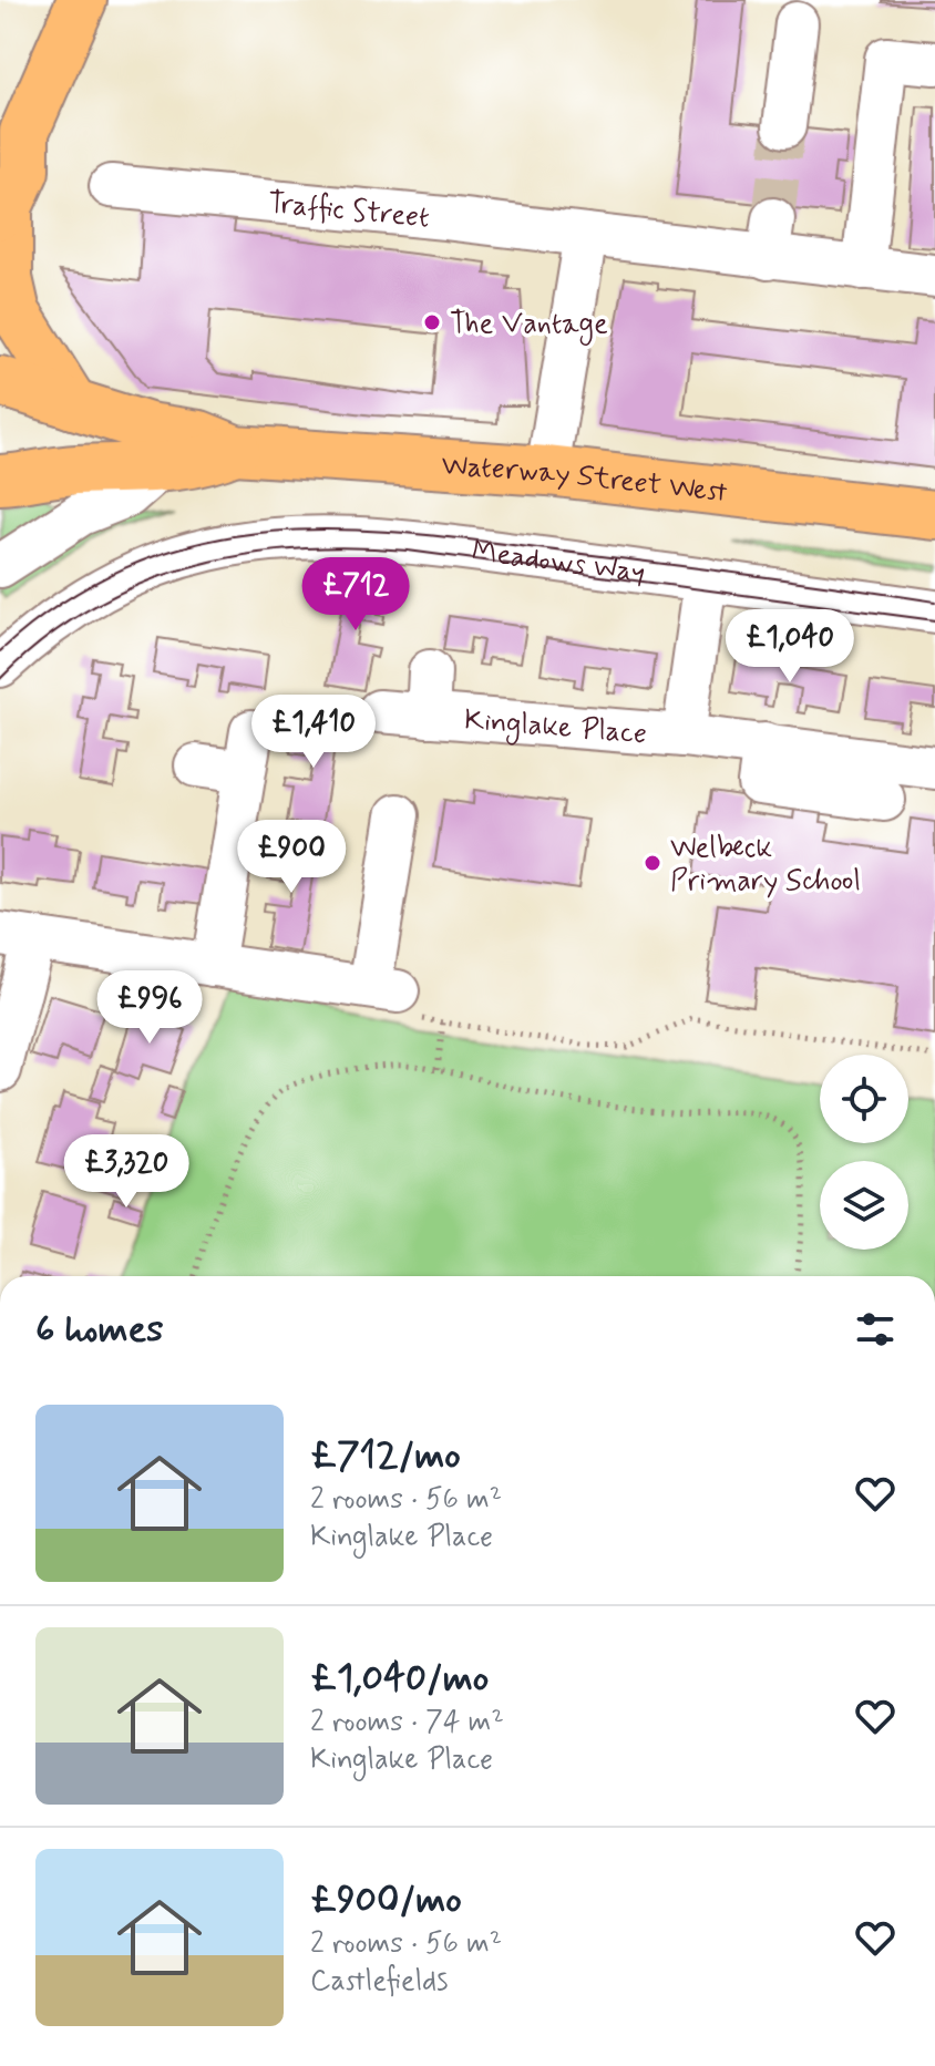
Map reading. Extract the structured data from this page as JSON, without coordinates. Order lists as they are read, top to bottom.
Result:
{
  "streets": {
    "main road": ["Waterway Street West"],
    "street": ["Traffic Street", "Meadows Way", "Kinglake Place"]
  },
  "crossings": [
    ["Meadows Way", "Kinglake Place"]
  ],
  "places": ["The Vantage", "Welbeck Primary School"],
  "page": {
    "price": [
      "£712",
      "£1,040",
      "£1,410",
      "£900",
      "£996",
      "£3,320"
    ],
    "heading": "6 homes",
    "list": [
      {
        "name": "£712/mo",
        "note": "2 rooms · 56 m² · Kinglake Place"
      },
      {
        "name": "£1,040/mo",
        "note": "2 rooms · 74 m² · Kinglake Place"
      },
      {
        "name": "£900/mo",
        "note": "2 rooms · 56 m² · Castlefields"
      }
    ]
  }
}
